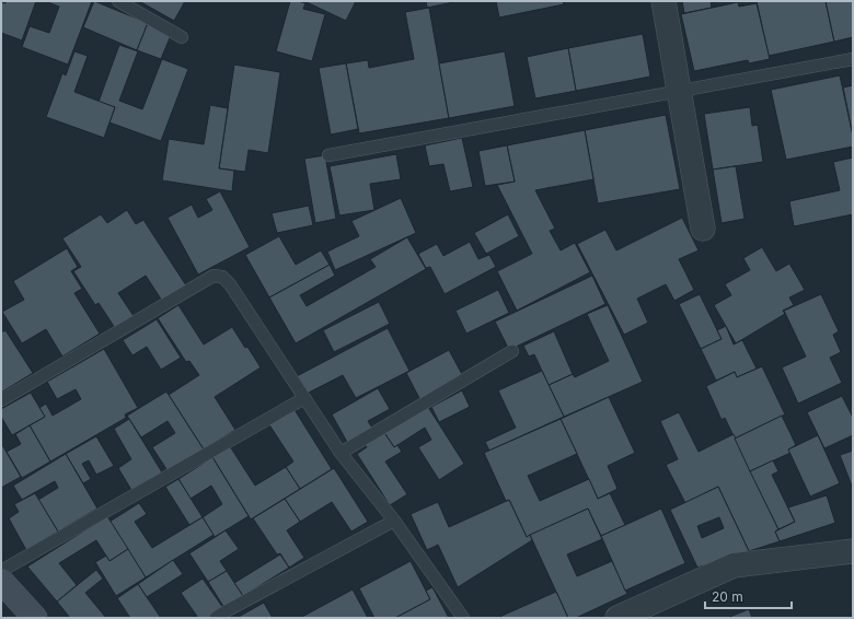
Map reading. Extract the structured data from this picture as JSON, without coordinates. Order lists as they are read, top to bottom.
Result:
{
  "scale_bar": "20 m"
}
